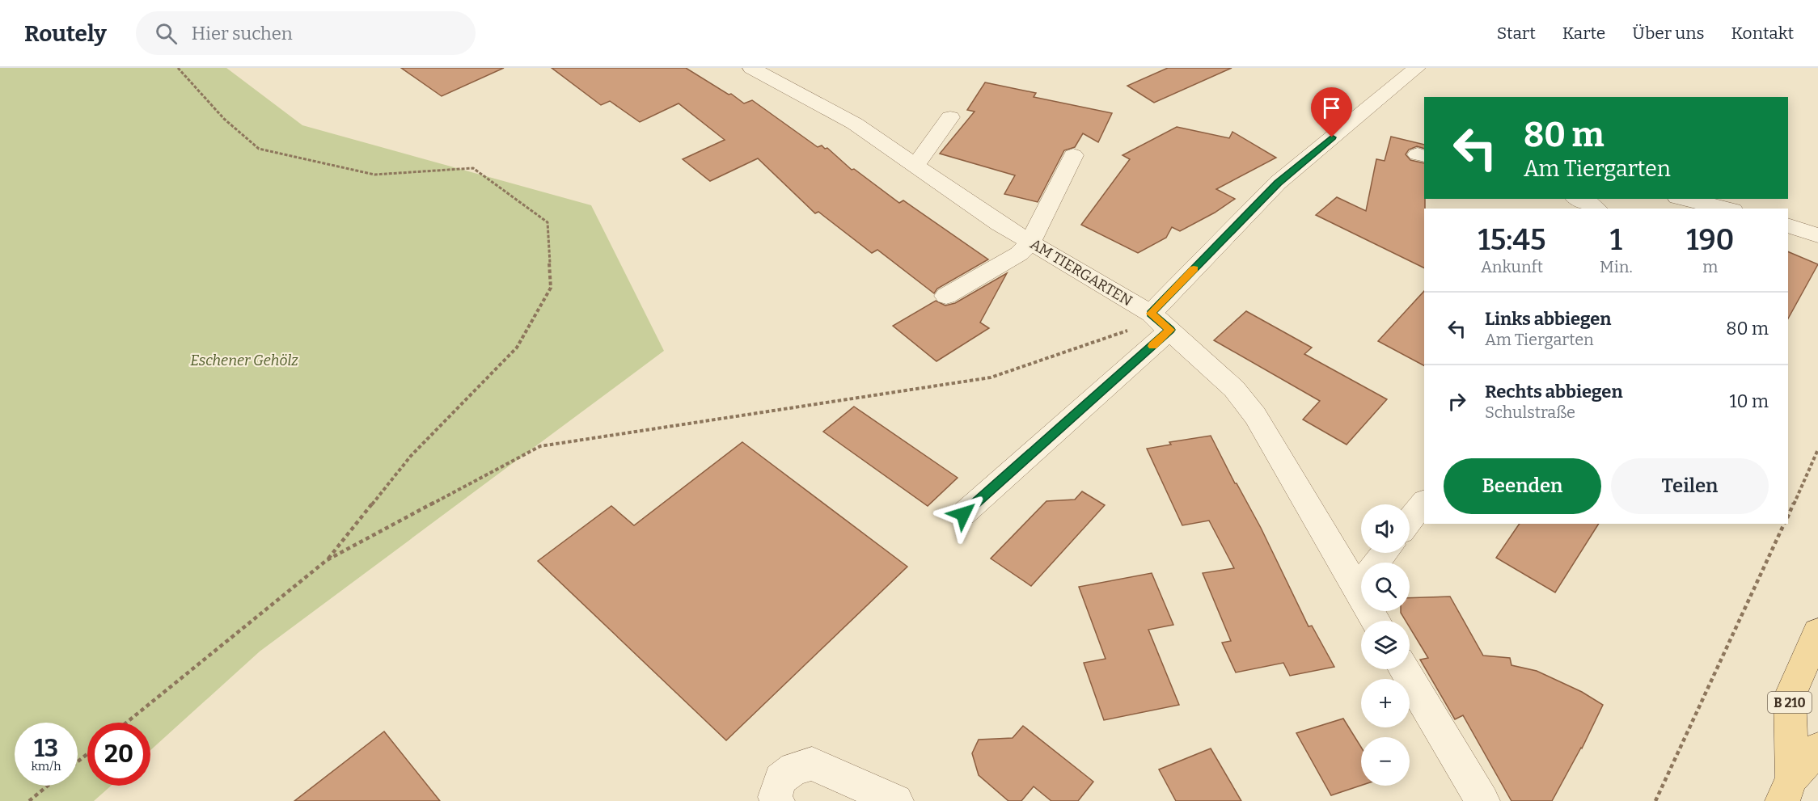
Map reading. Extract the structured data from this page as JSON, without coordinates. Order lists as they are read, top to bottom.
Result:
{
  "streets": {
    "main road": ["B 210"],
    "street": ["AM TIERGARTEN"]
  },
  "parks": ["Eschener Gehölz"],
  "page": {
    "header": "Routely",
    "search": "Hier suchen",
    "nav": [
      "Start",
      "Karte",
      "Über uns",
      "Kontakt"
    ],
    "turn": ["80 m", "Am Tiergarten"],
    "eta": [
      "15:45",
      "Ankunft",
      "1",
      "Min.",
      "190",
      "m"
    ],
    "list": [
      {
        "name": "Links abbiegen",
        "note": "Am Tiergarten",
        "value": "80 m"
      },
      {
        "name": "Rechts abbiegen",
        "note": "Schulstraße",
        "value": "10 m"
      }
    ],
    "buttons": ["Beenden", "Teilen"],
    "map_buttons": ["+", "−"],
    "speed": "13 km/h",
    "limit": "20"
  }
}
